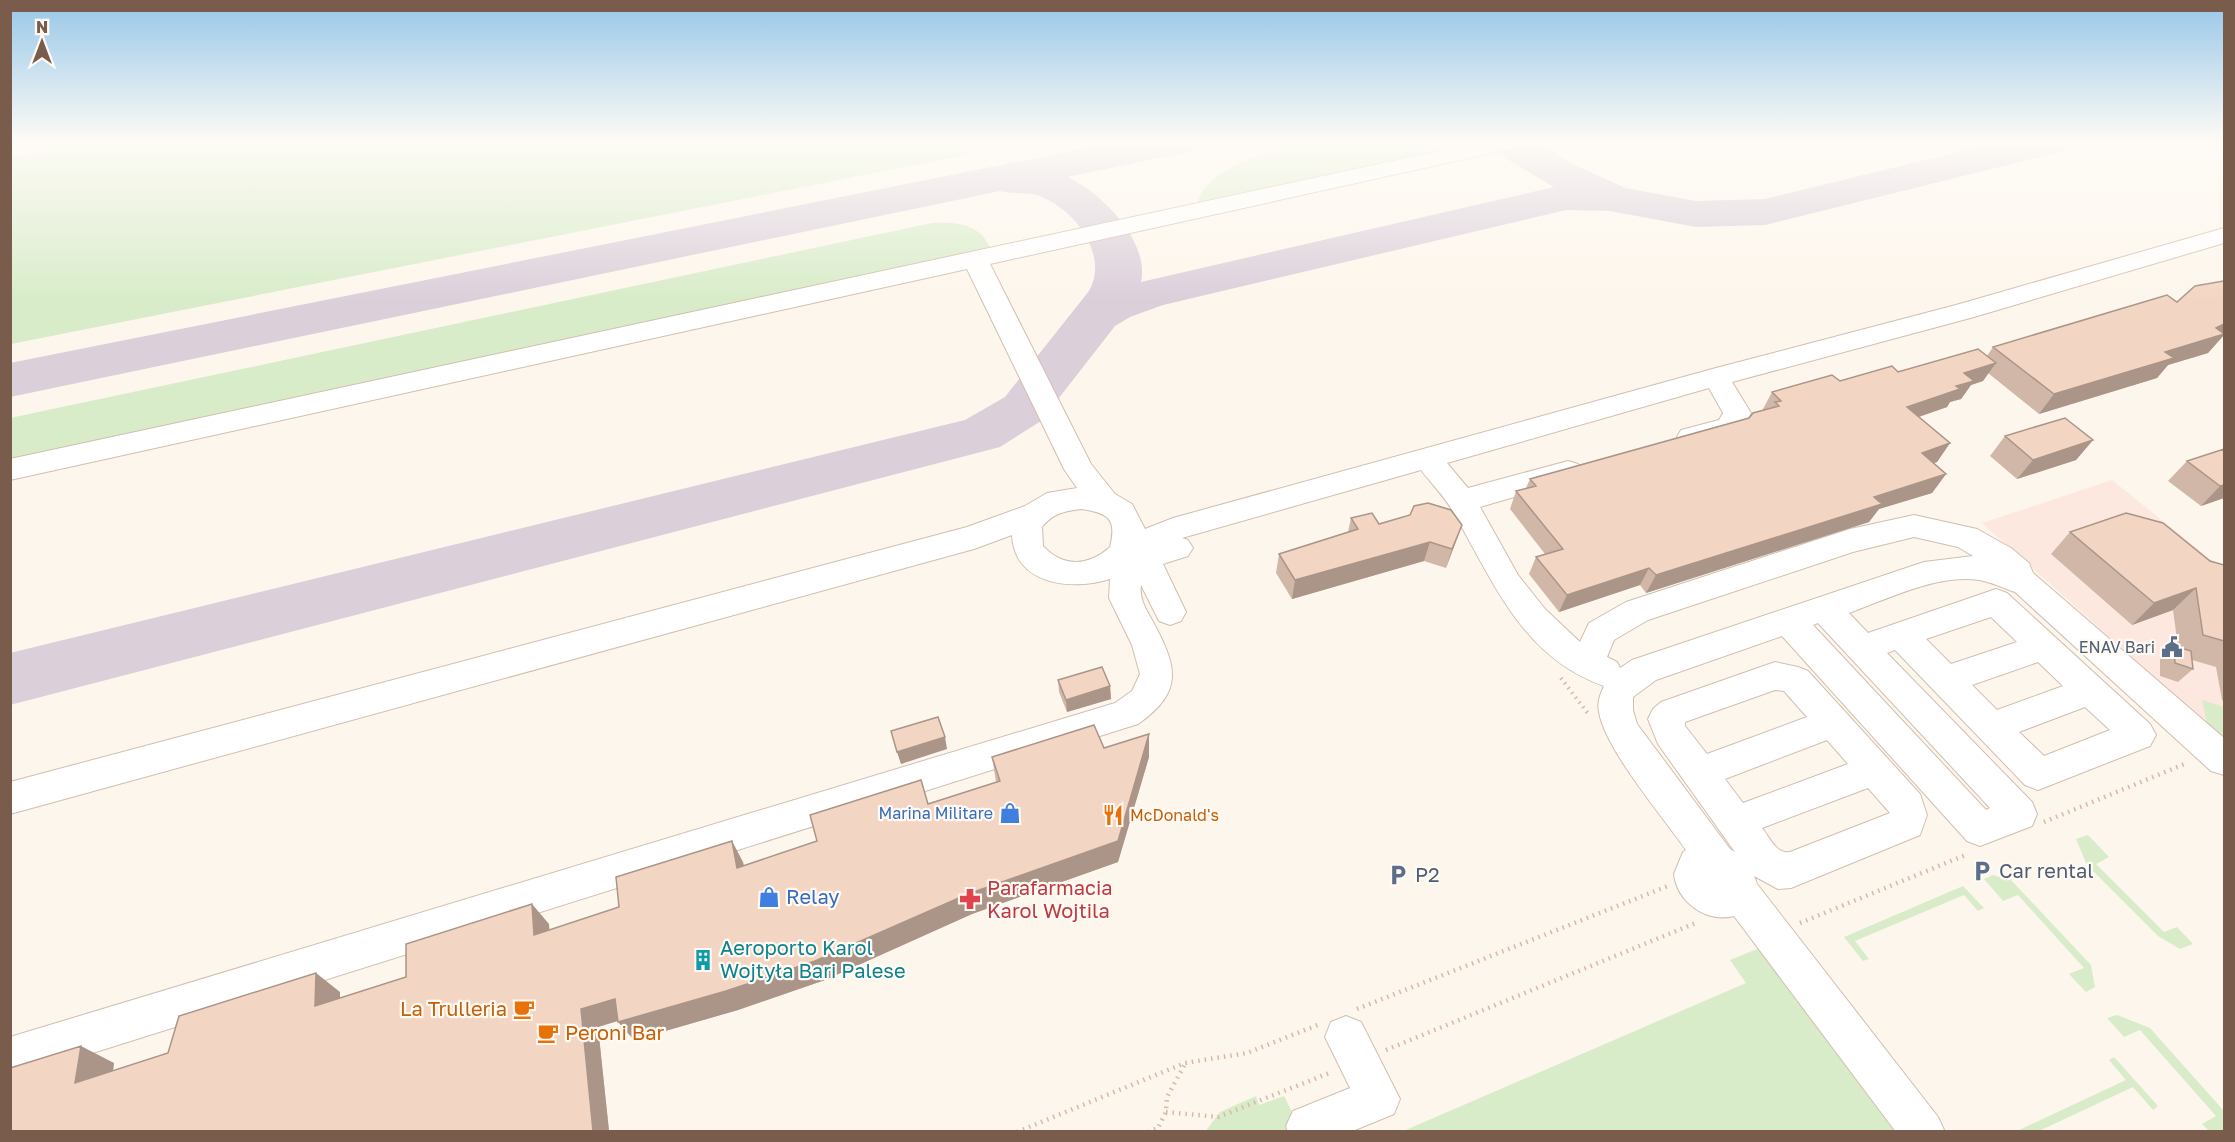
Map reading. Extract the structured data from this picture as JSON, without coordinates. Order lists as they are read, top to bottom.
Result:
{
  "places": {
    "public building": ["ENAV Bari"],
    "shop": ["Marina Militare", "Relay"],
    "restaurant": ["McDonald's"],
    "parking": ["Car rental", "P2"],
    "pharmacy": ["Parafarmacia Karol Wojtila"],
    "building": ["Aeroporto Karol Wojtyła Bari Palese"],
    "cafe": ["La Trulleria", "Peroni Bar"]
  },
  "north": "top"
}
